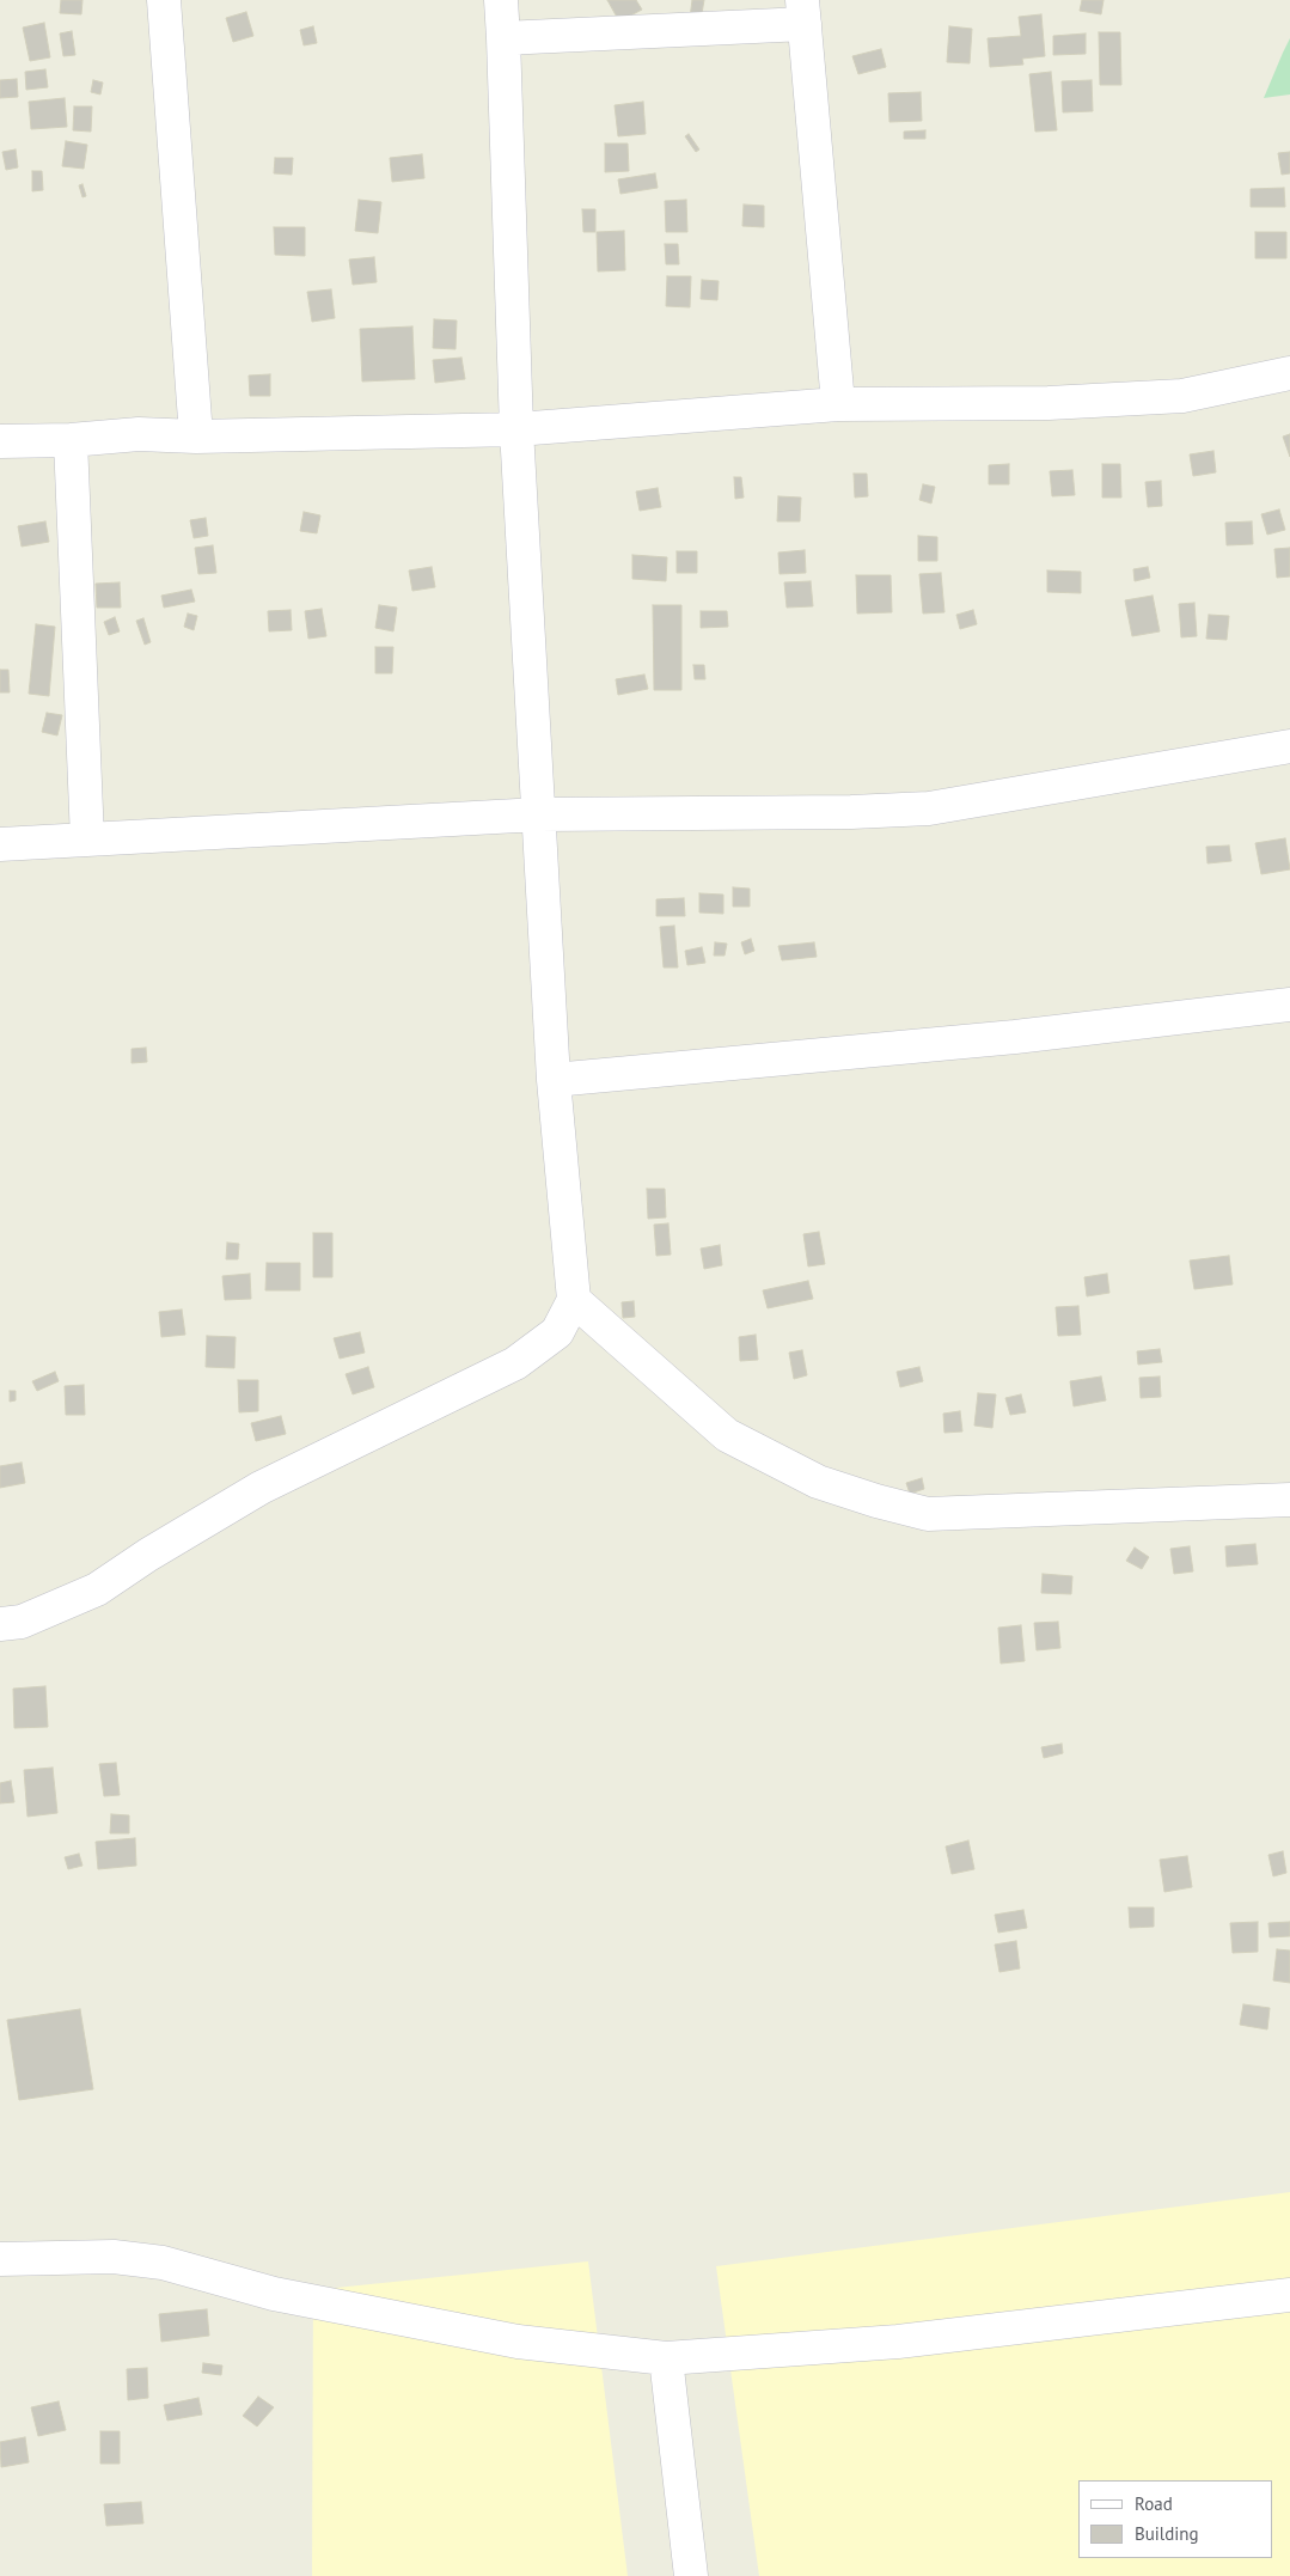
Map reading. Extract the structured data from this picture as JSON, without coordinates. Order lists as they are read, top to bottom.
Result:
{
  "legend": ["Road", "Building"]
}
